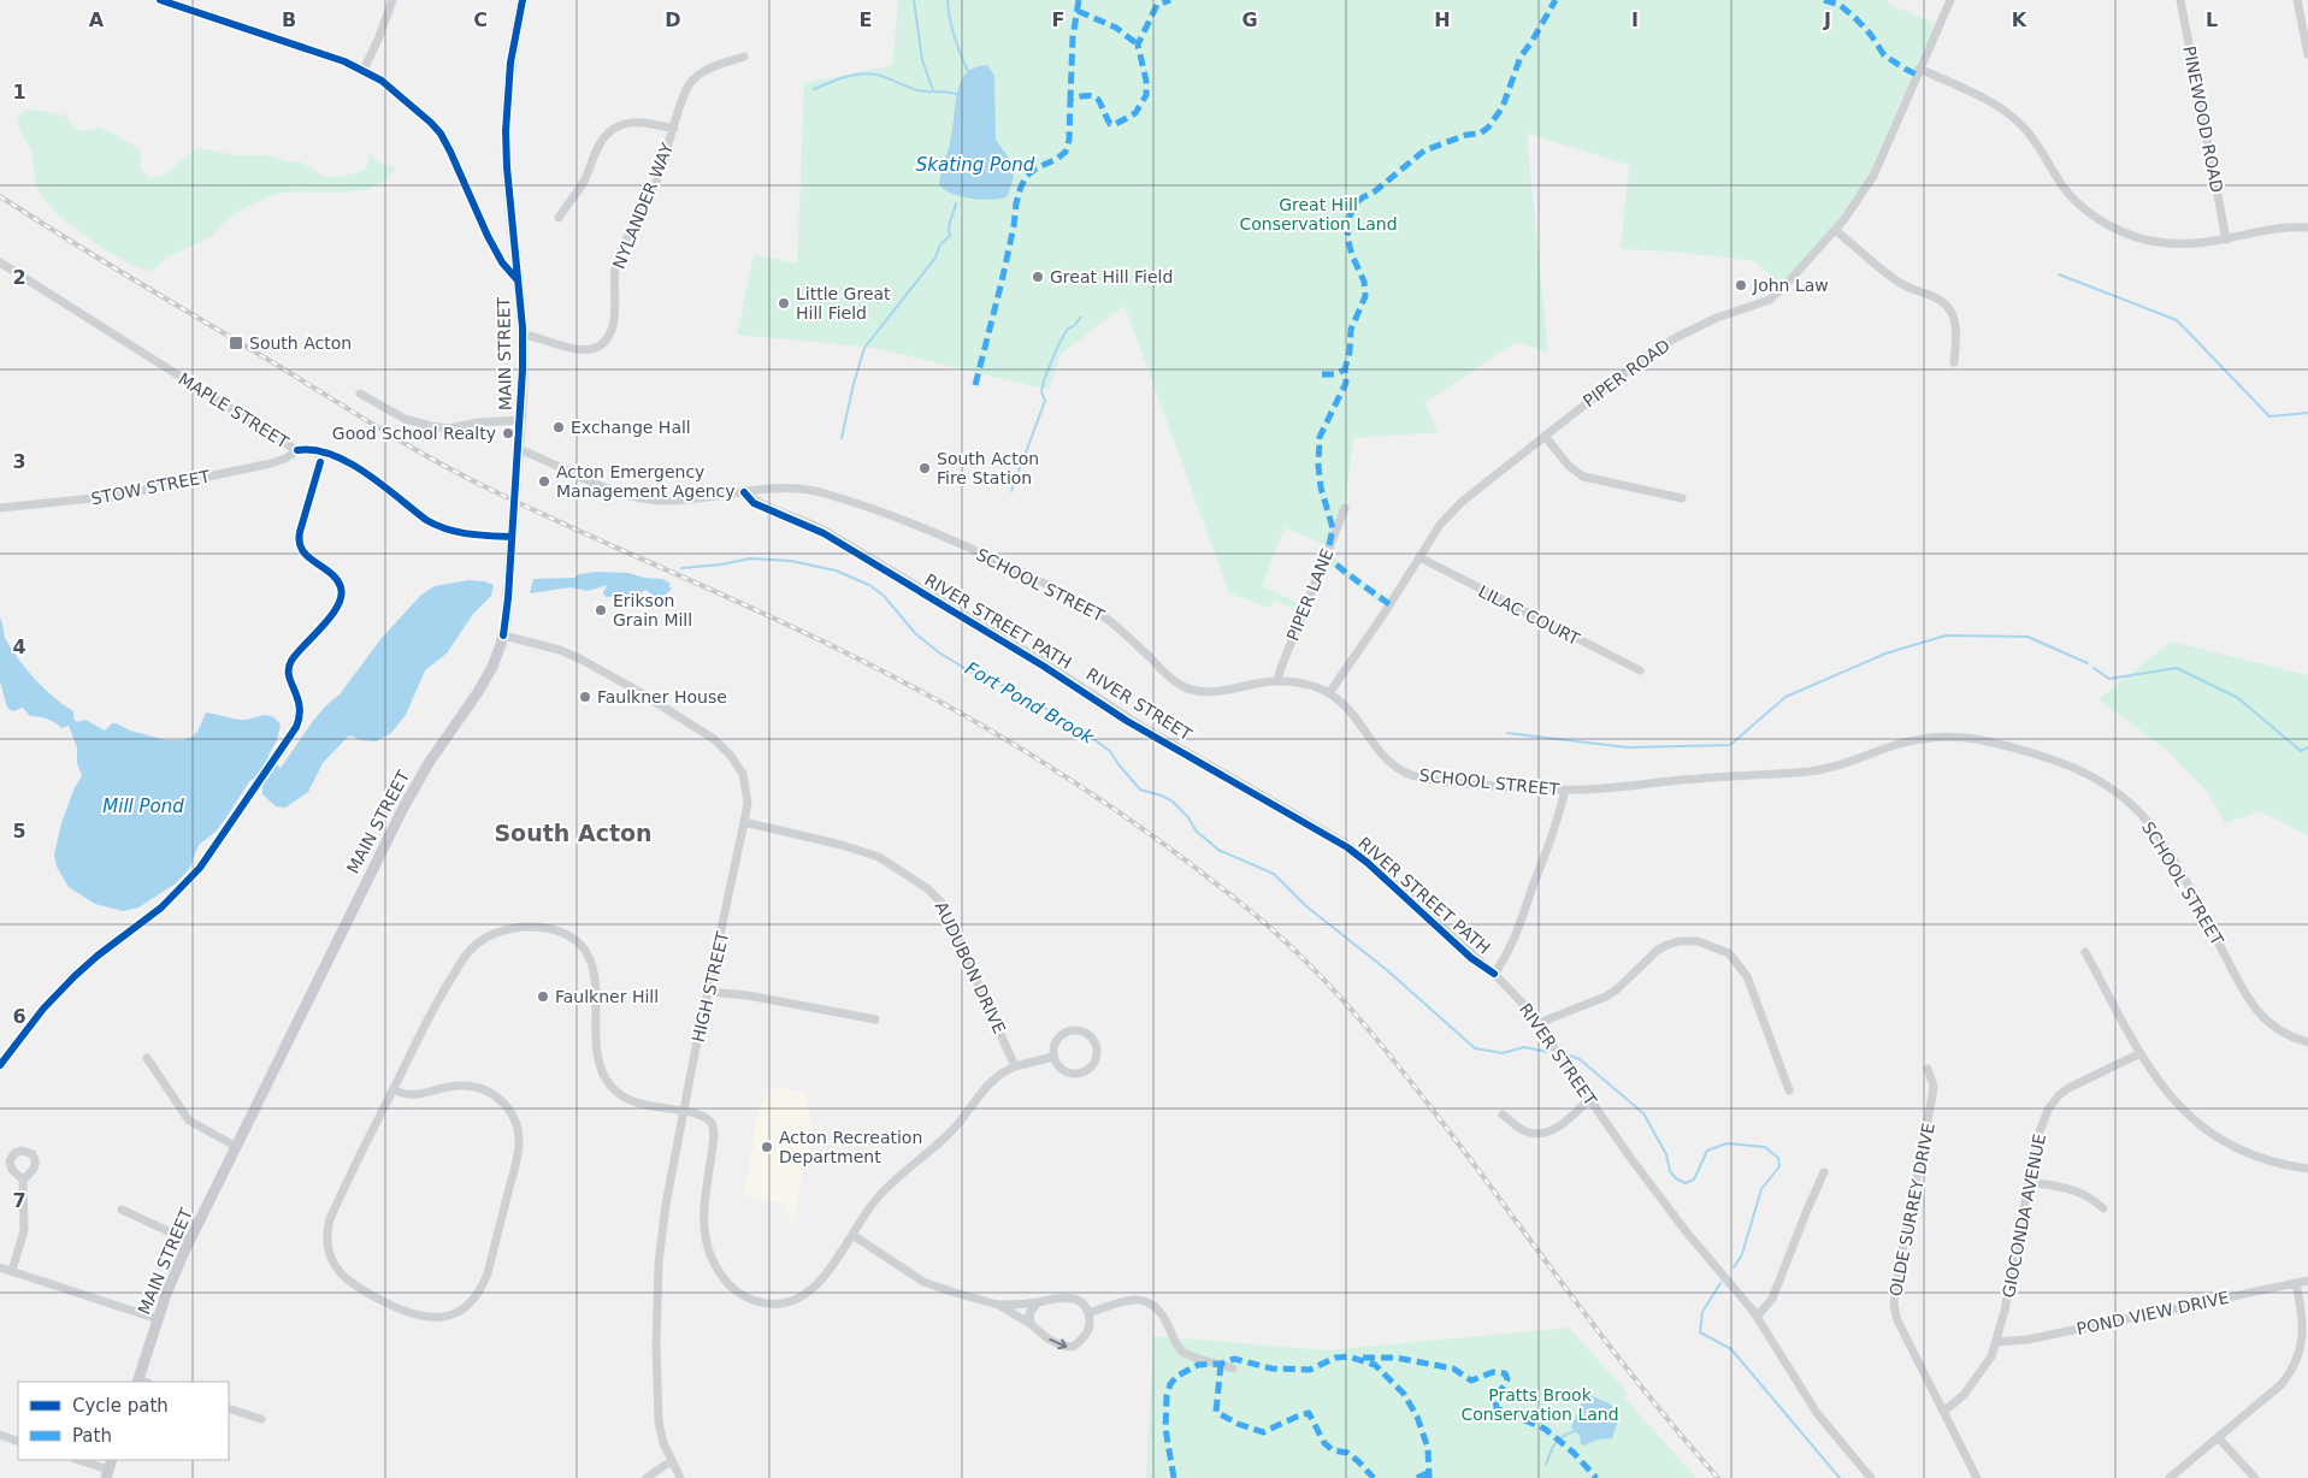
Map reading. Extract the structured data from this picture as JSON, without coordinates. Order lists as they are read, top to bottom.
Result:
{
  "streets": {
    "main road": ["MAIN STREET"],
    "street": [
      "PINEWOOD ROAD",
      "NYLANDER WAY",
      "PIPER ROAD",
      "MAPLE STREET",
      "STOW STREET",
      "SCHOOL STREET",
      "PIPER LANE",
      "LILAC COURT",
      "RIVER STREET",
      "AUDUBON DRIVE",
      "HIGH STREET",
      "OLDE SURREY DRIVE",
      "GIOCONDA AVENUE",
      "POND VIEW DRIVE"
    ],
    "cycle path": ["RIVER STREET PATH"]
  },
  "crossings": [
    ["NYLANDER WAY", "MAIN STREET"],
    ["MAIN STREET", "MAPLE STREET"],
    ["MAIN STREET", "SCHOOL STREET"],
    ["MAIN STREET", "HIGH STREET"],
    ["PIPER ROAD", "SCHOOL STREET"],
    ["PIPER ROAD", "LILAC COURT"],
    ["MAPLE STREET", "STOW STREET"],
    ["SCHOOL STREET", "PIPER LANE"],
    ["SCHOOL STREET", "RIVER STREET"],
    ["AUDUBON DRIVE", "HIGH STREET"],
    ["OLDE SURREY DRIVE", "GIOCONDA AVENUE"],
    ["GIOCONDA AVENUE", "POND VIEW DRIVE"]
  ],
  "districts": ["South Acton"],
  "water": ["Skating Pond", "Fort Pond Brook", "Mill Pond"],
  "parks": ["Great Hill Conservation Land", "Pratts Brook Conservation Land"],
  "places": {
    "other": [
      "Great Hill Field",
      "John Law",
      "Little Great Hill Field",
      "Exchange Hall",
      "Good School Realty",
      "South Acton Fire Station",
      "Acton Emergency Management Agency",
      "Erikson Grain Mill",
      "Faulkner House",
      "Faulkner Hill",
      "Acton Recreation Department"
    ],
    "transit": ["South Acton"]
  },
  "legend": ["Cycle path", "Path"],
  "grid": {
    "columns": [
      "A",
      "B",
      "C",
      "D",
      "E",
      "F",
      "G",
      "H",
      "I",
      "J",
      "K",
      "L"
    ],
    "rows": [
      "1",
      "2",
      "3",
      "4",
      "5",
      "6",
      "7"
    ]
  }
}
